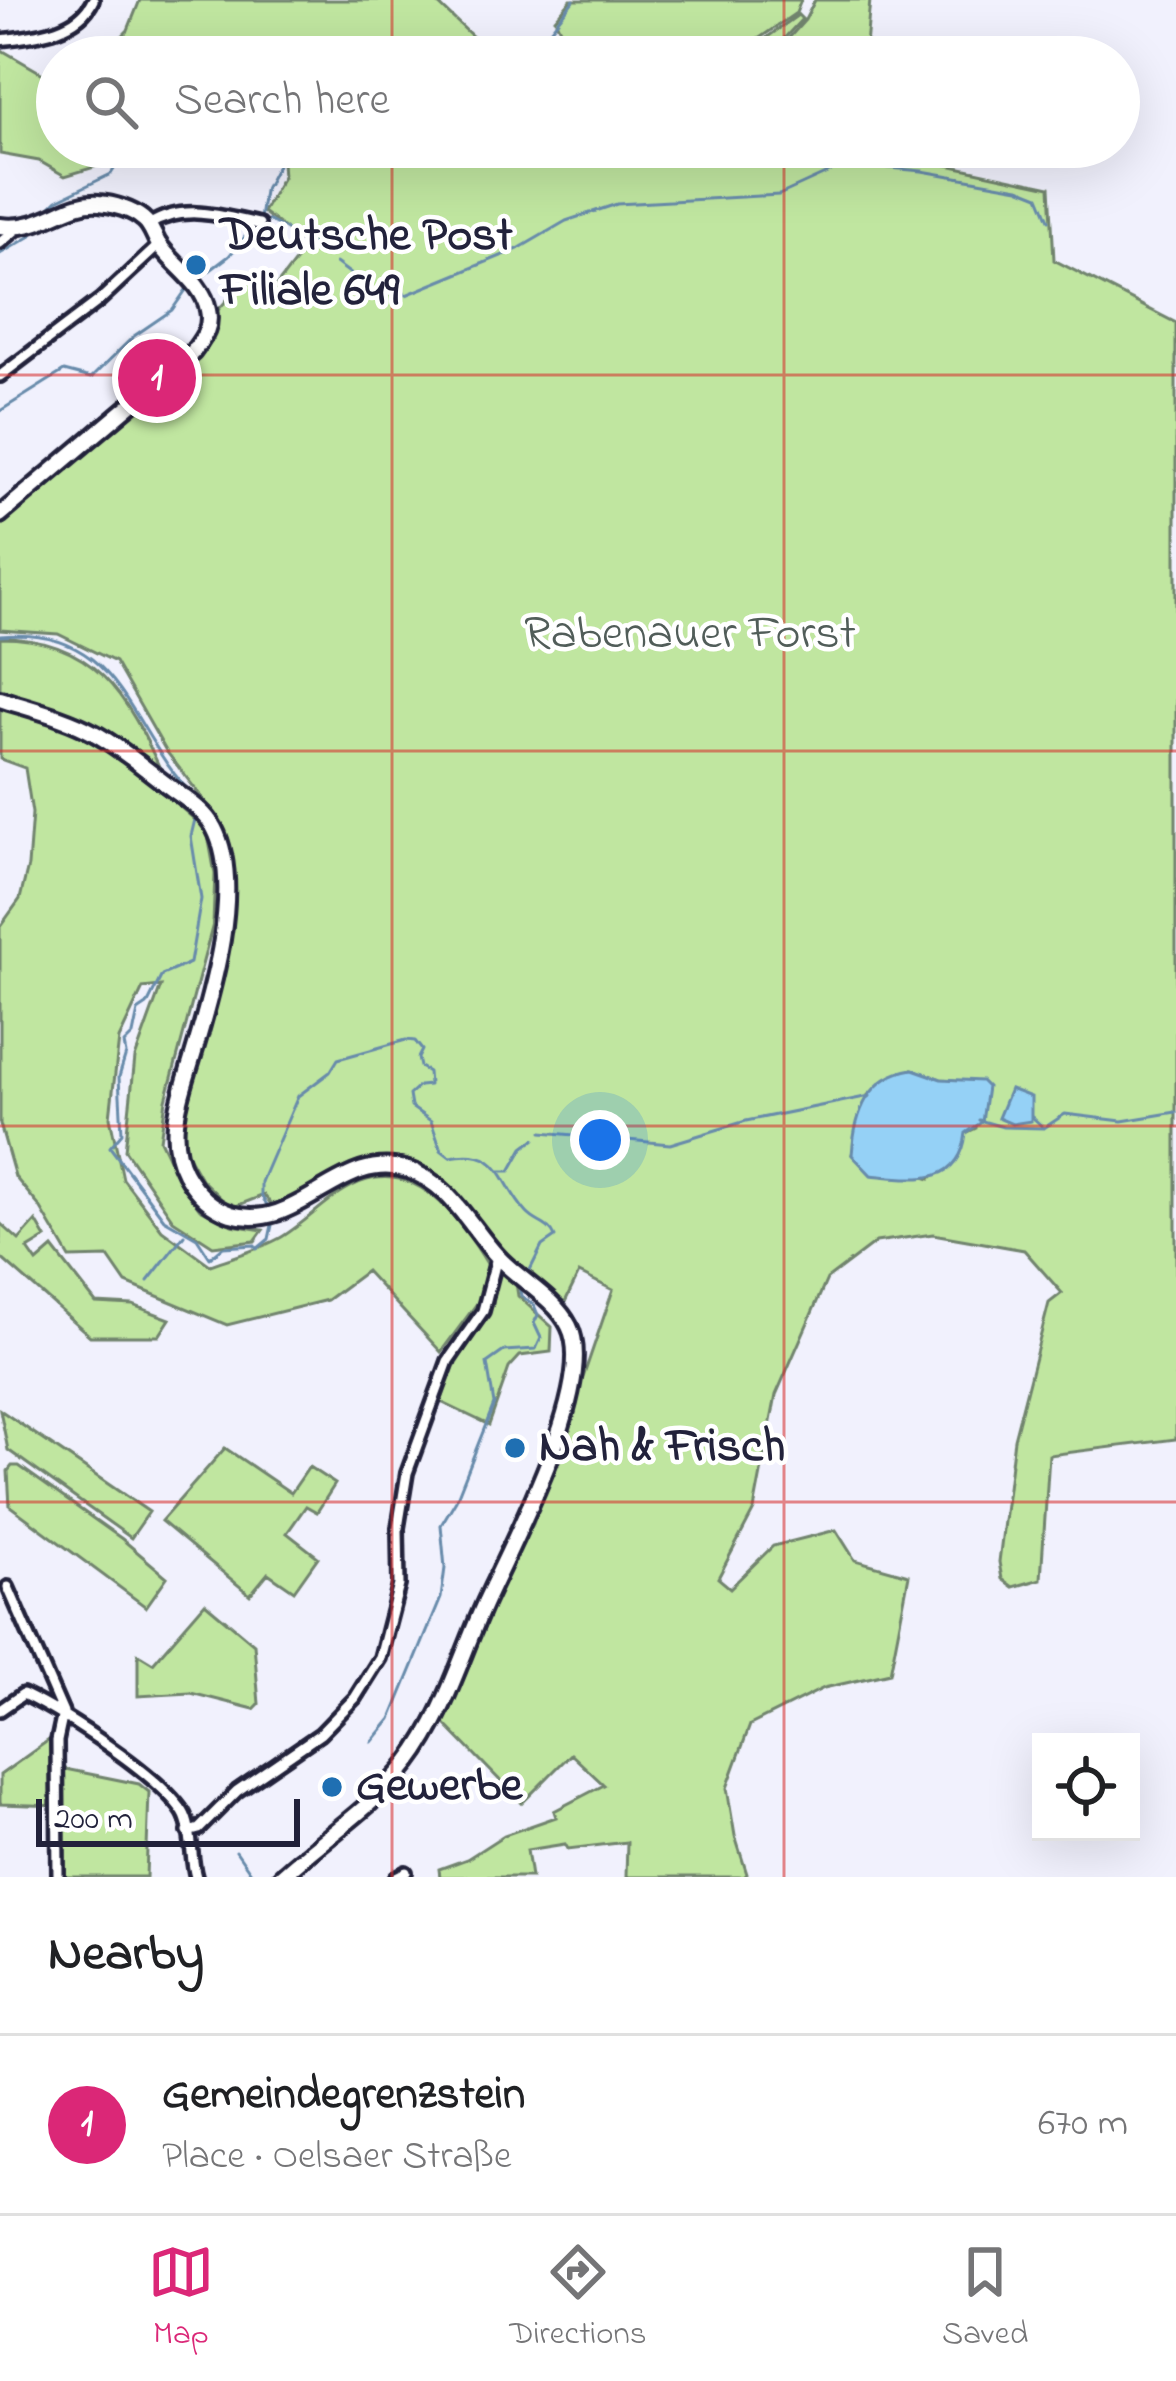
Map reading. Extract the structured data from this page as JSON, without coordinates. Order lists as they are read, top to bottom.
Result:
{
  "parks": ["Rabenauer Forst"],
  "places": ["Deutsche Post Filiale 649", "Nah & Frisch", "Gewerbe"],
  "scale_bar": "200 m",
  "page": {
    "search": "Search here",
    "pins": "1",
    "scale": "200 m",
    "heading": "Nearby",
    "list": [
      {
        "mark": "1",
        "name": "Gemeindegrenzstein",
        "note": "Place · Oelsaer Straße",
        "value": "670 m"
      }
    ],
    "nav": ["Map", "Directions", "Saved"]
  }
}
